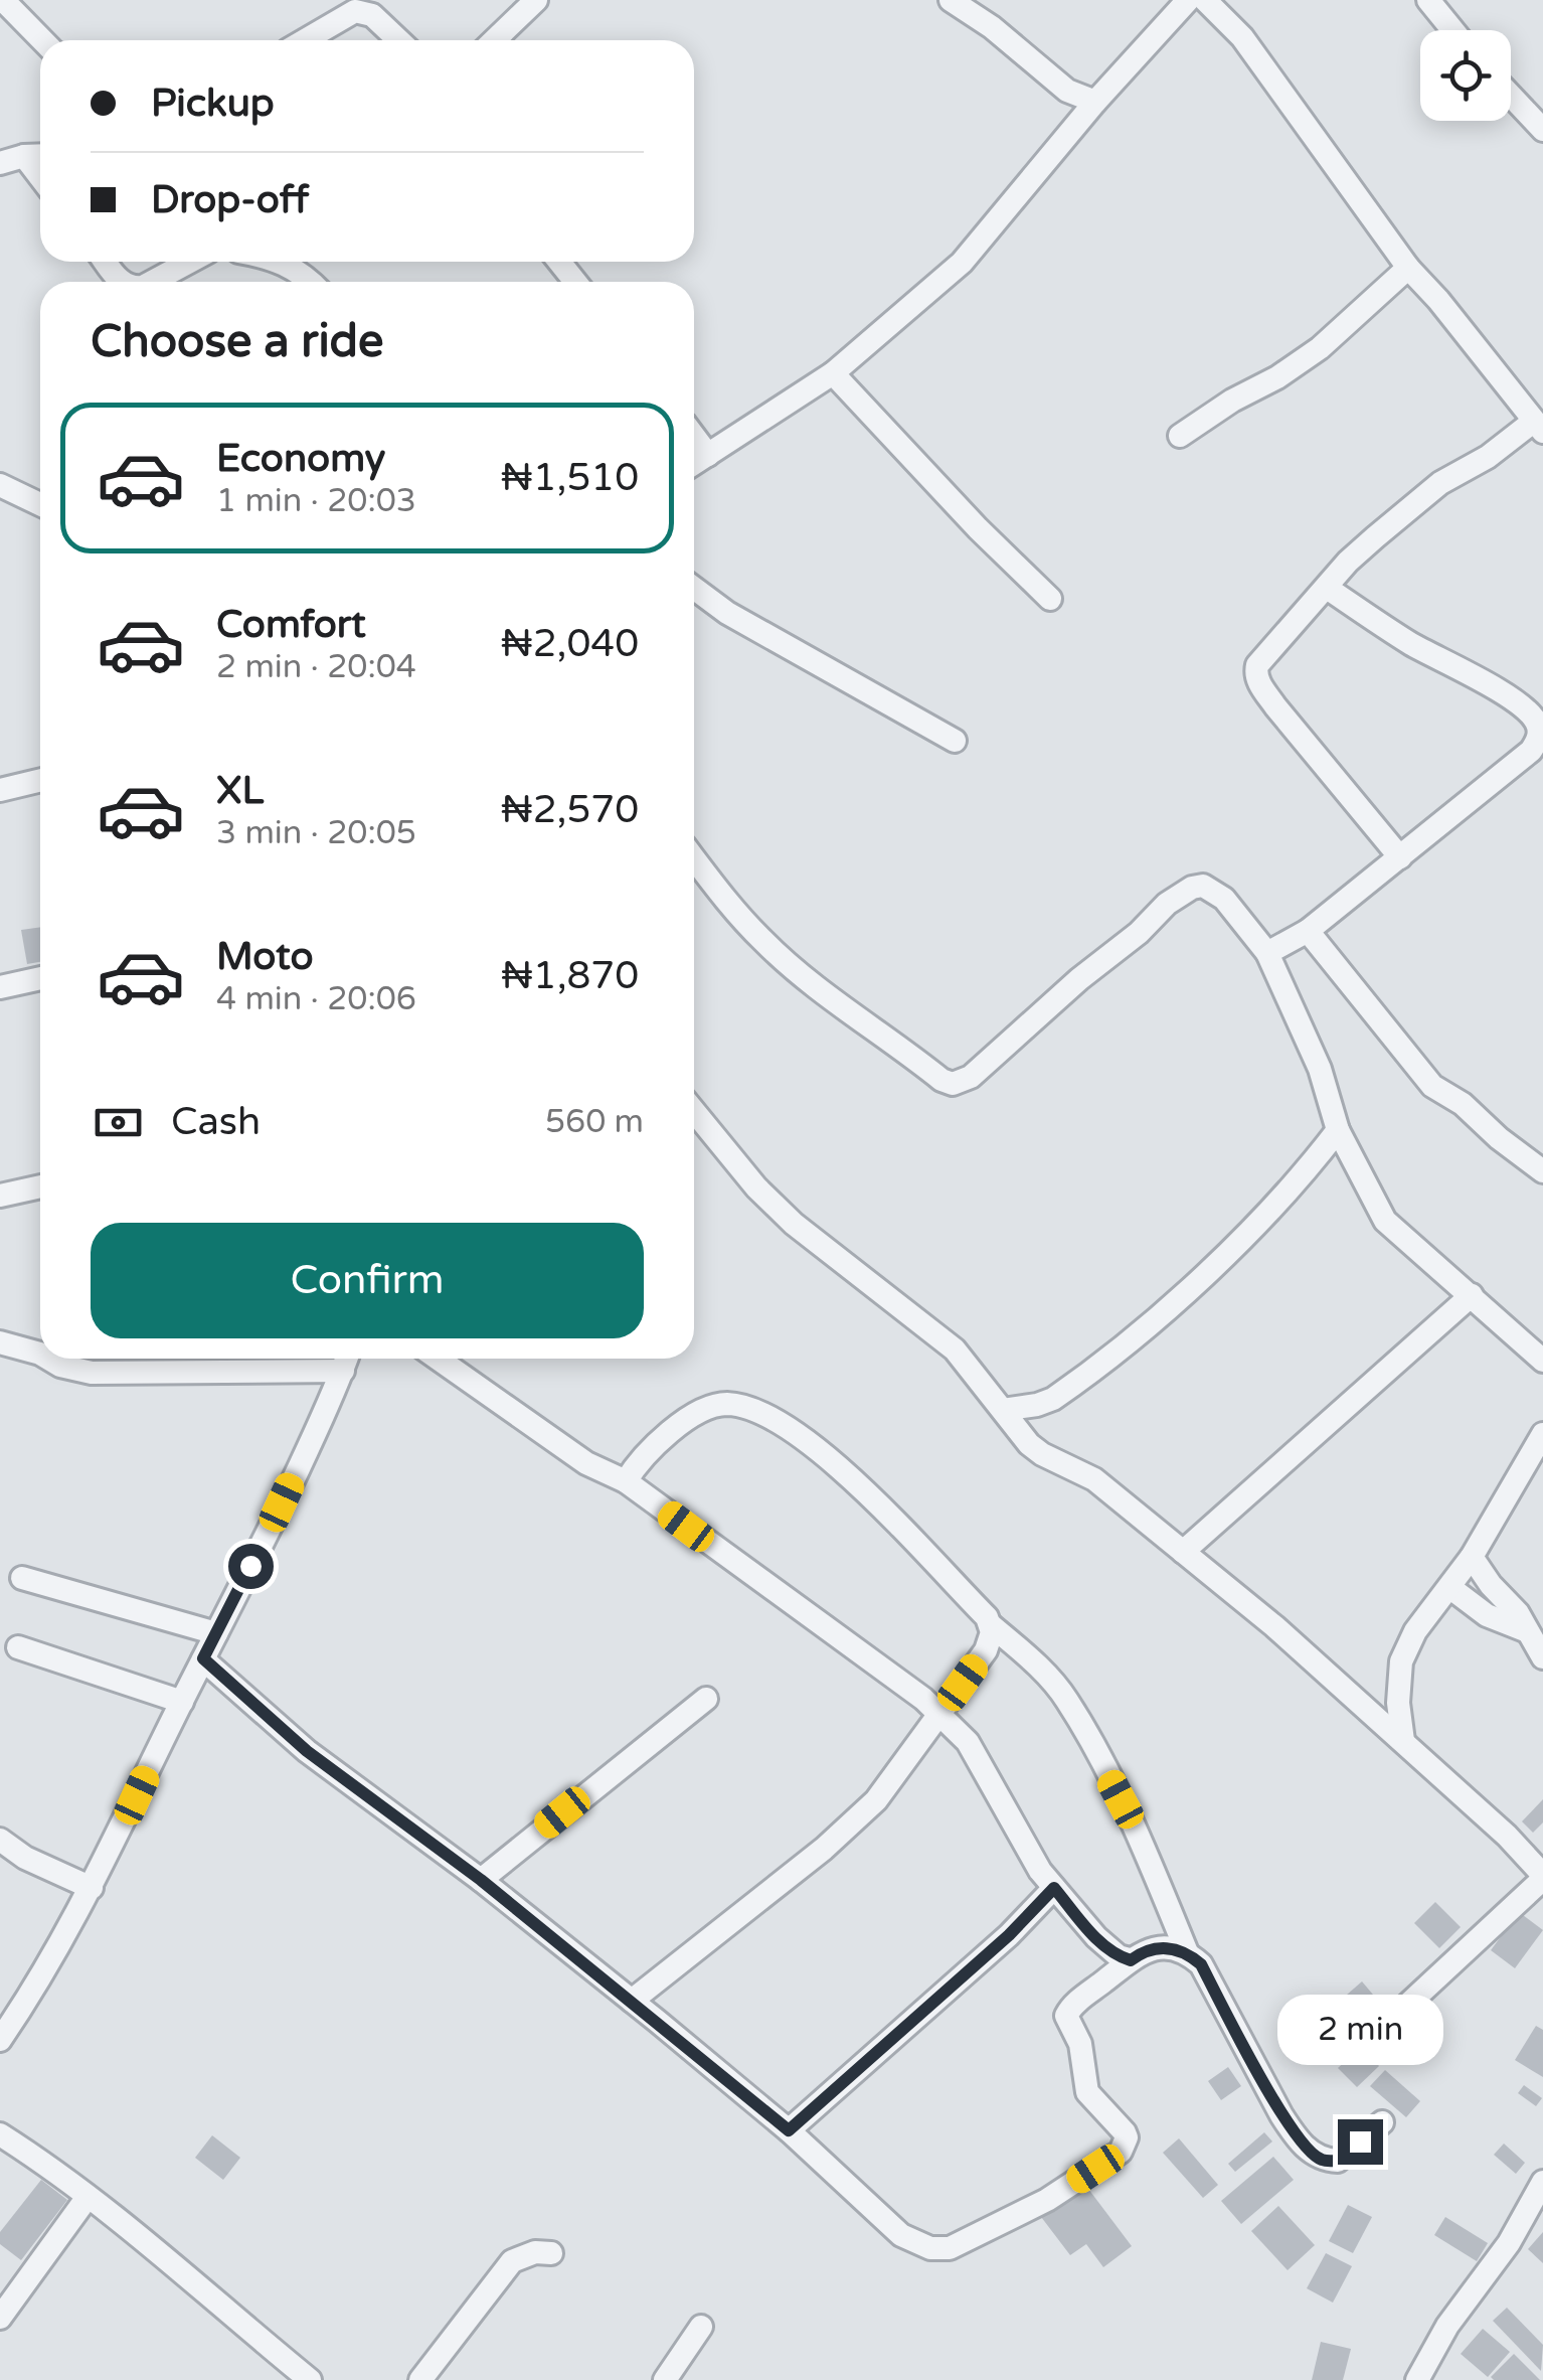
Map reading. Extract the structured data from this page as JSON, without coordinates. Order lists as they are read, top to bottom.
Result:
{
  "page": {
    "banner": ["Pickup", "Drop-off"],
    "heading": "Choose a ride",
    "list": [
      {
        "name": "Economy",
        "note": "1 min · 20:03",
        "value": "₦1,510"
      },
      {
        "name": "Comfort",
        "note": "2 min · 20:04",
        "value": "₦2,040"
      },
      {
        "name": "XL",
        "note": "3 min · 20:05",
        "value": "₦2,570"
      },
      {
        "name": "Moto",
        "note": "4 min · 20:06",
        "value": "₦1,870"
      }
    ],
    "pay": ["Cash", "560 m"],
    "buttons": "Confirm",
    "bubble": "2 min"
  }
}
